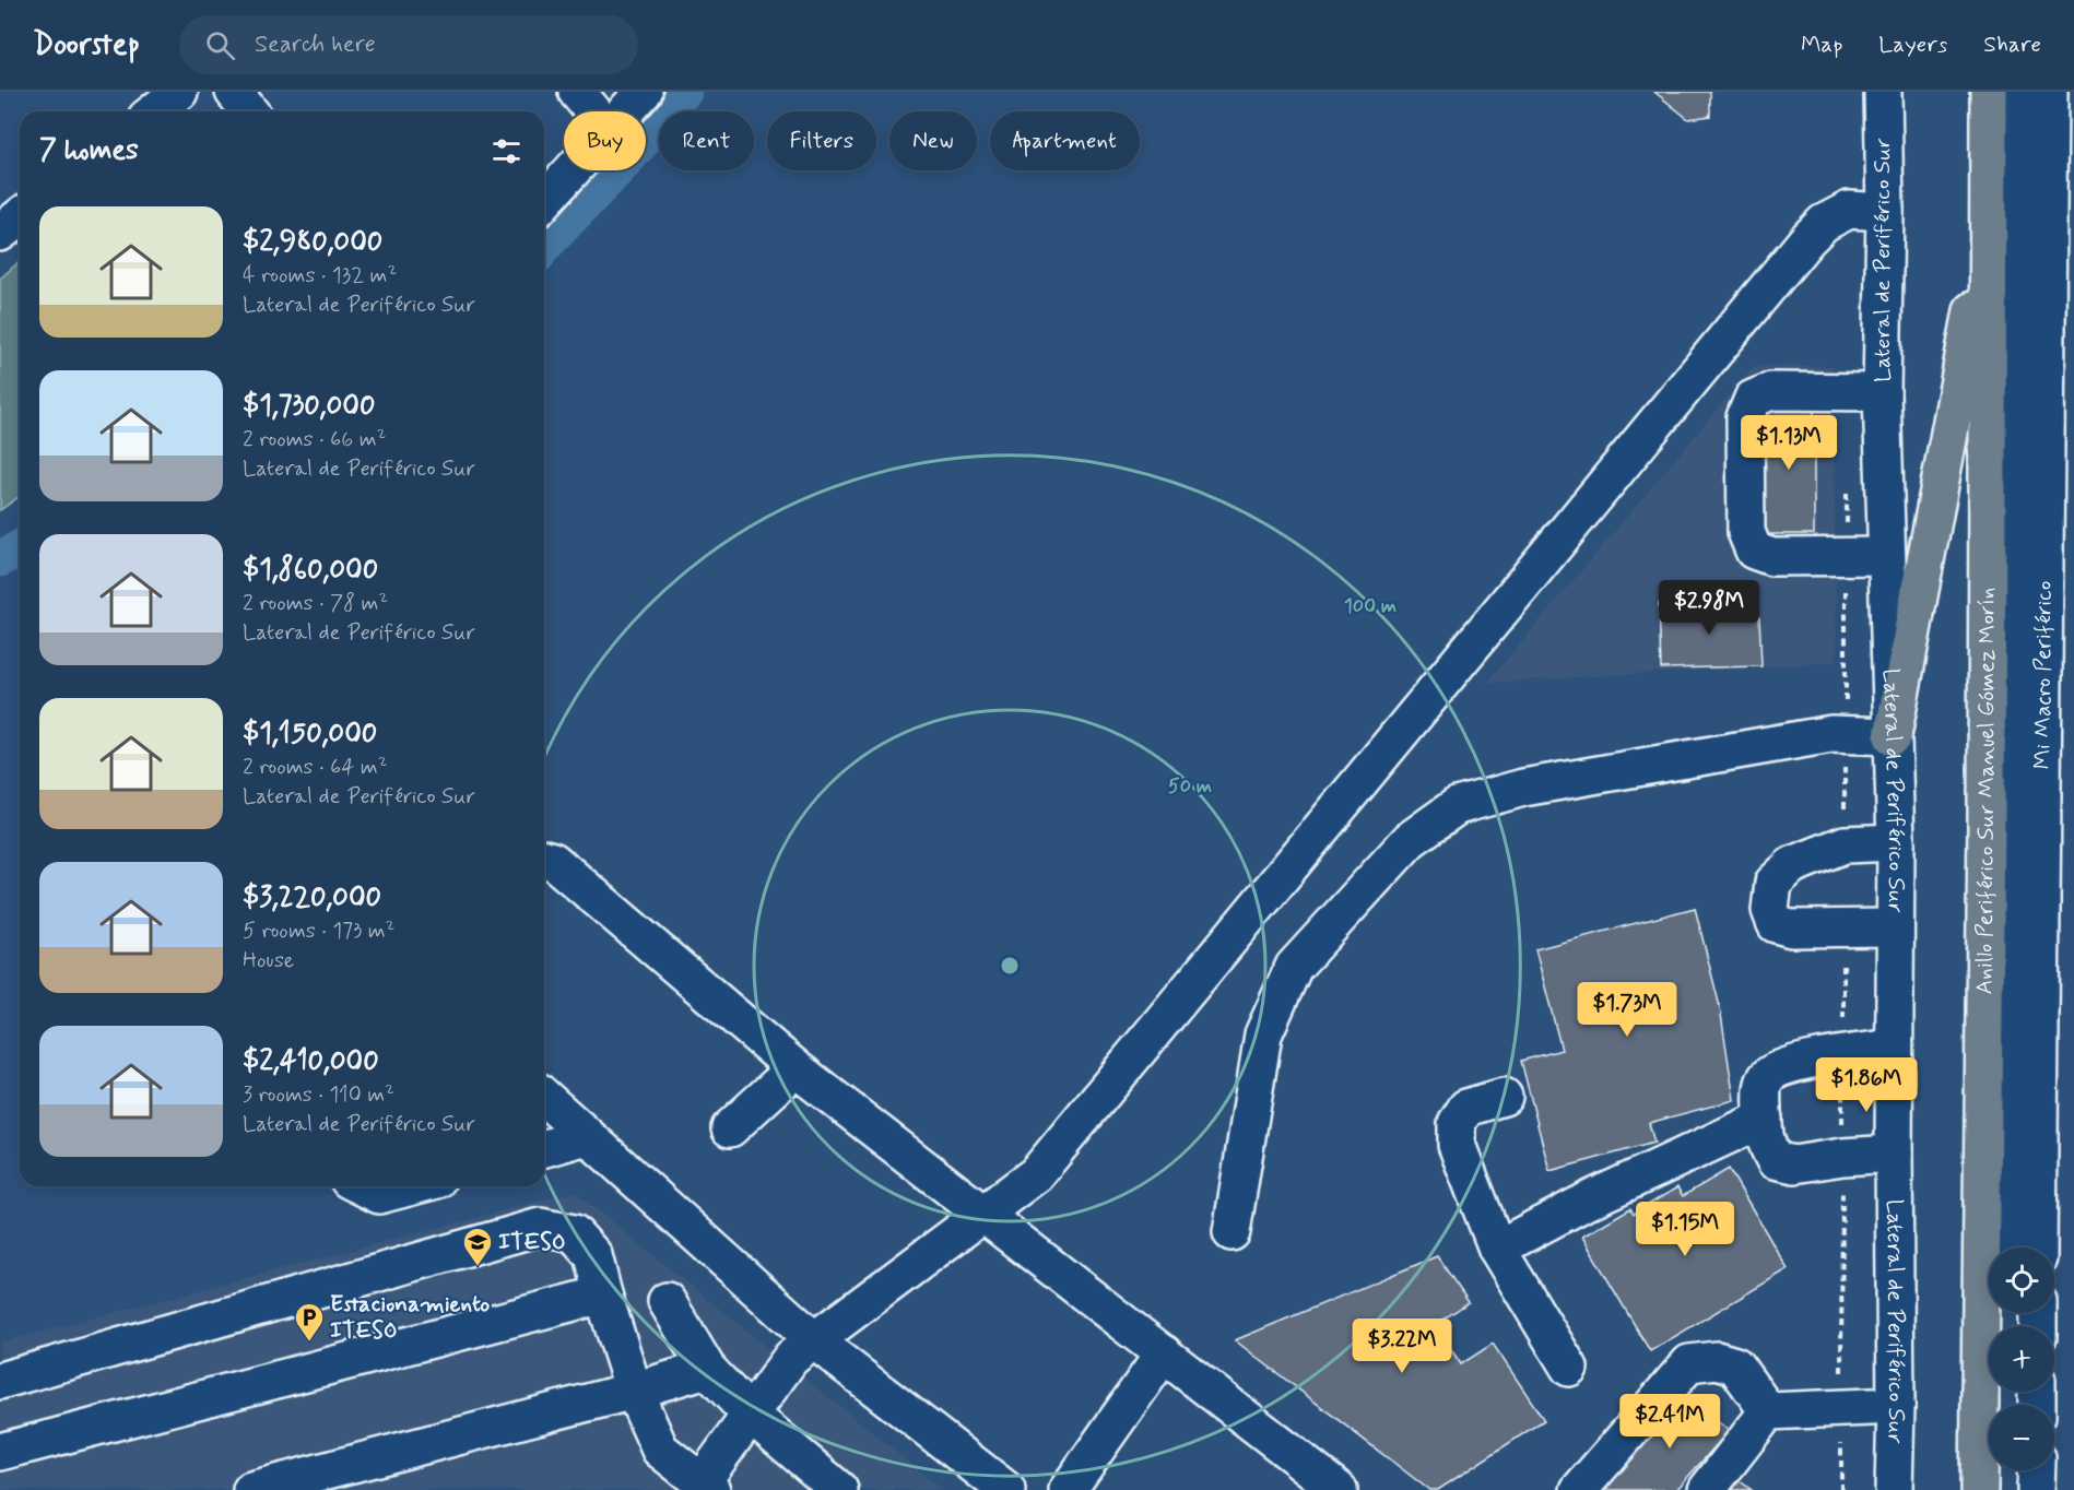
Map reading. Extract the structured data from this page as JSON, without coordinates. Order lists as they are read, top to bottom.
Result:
{
  "streets": {
    "highway": ["Anillo Periférico Sur Manuel Gómez Morín"],
    "street": ["Lateral de Periférico Sur", "Mi Macro Periférico"]
  },
  "places": {
    "school or university": ["ITESO"],
    "parking": ["Estacionamiento ITESO"]
  },
  "page": {
    "header": "Doorstep",
    "search": "Search here",
    "nav": ["Map", "Layers", "Share"],
    "chip": [
      "Buy",
      "Rent",
      "Filters",
      "New",
      "Apartment"
    ],
    "heading": "7 homes",
    "list": [
      {
        "name": "$2,980,000",
        "note": "4 rooms · 132 m² · Lateral de Periférico Sur"
      },
      {
        "name": "$1,730,000",
        "note": "2 rooms · 66 m² · Lateral de Periférico Sur"
      },
      {
        "name": "$1,860,000",
        "note": "2 rooms · 78 m² · Lateral de Periférico Sur"
      },
      {
        "name": "$1,150,000",
        "note": "2 rooms · 64 m² · Lateral de Periférico Sur"
      },
      {
        "name": "$3,220,000",
        "note": "5 rooms · 173 m² · House"
      },
      {
        "name": "$2,410,000",
        "note": "3 rooms · 110 m² · Lateral de Periférico Sur"
      }
    ],
    "price": [
      "$1.13M",
      "$2.98M",
      "$1.73M",
      "$1.86M",
      "$1.15M",
      "$3.22M",
      "$2.41M"
    ],
    "map_buttons": ["+", "−"]
  },
  "rings": ["100 m", "50 m"]
}
